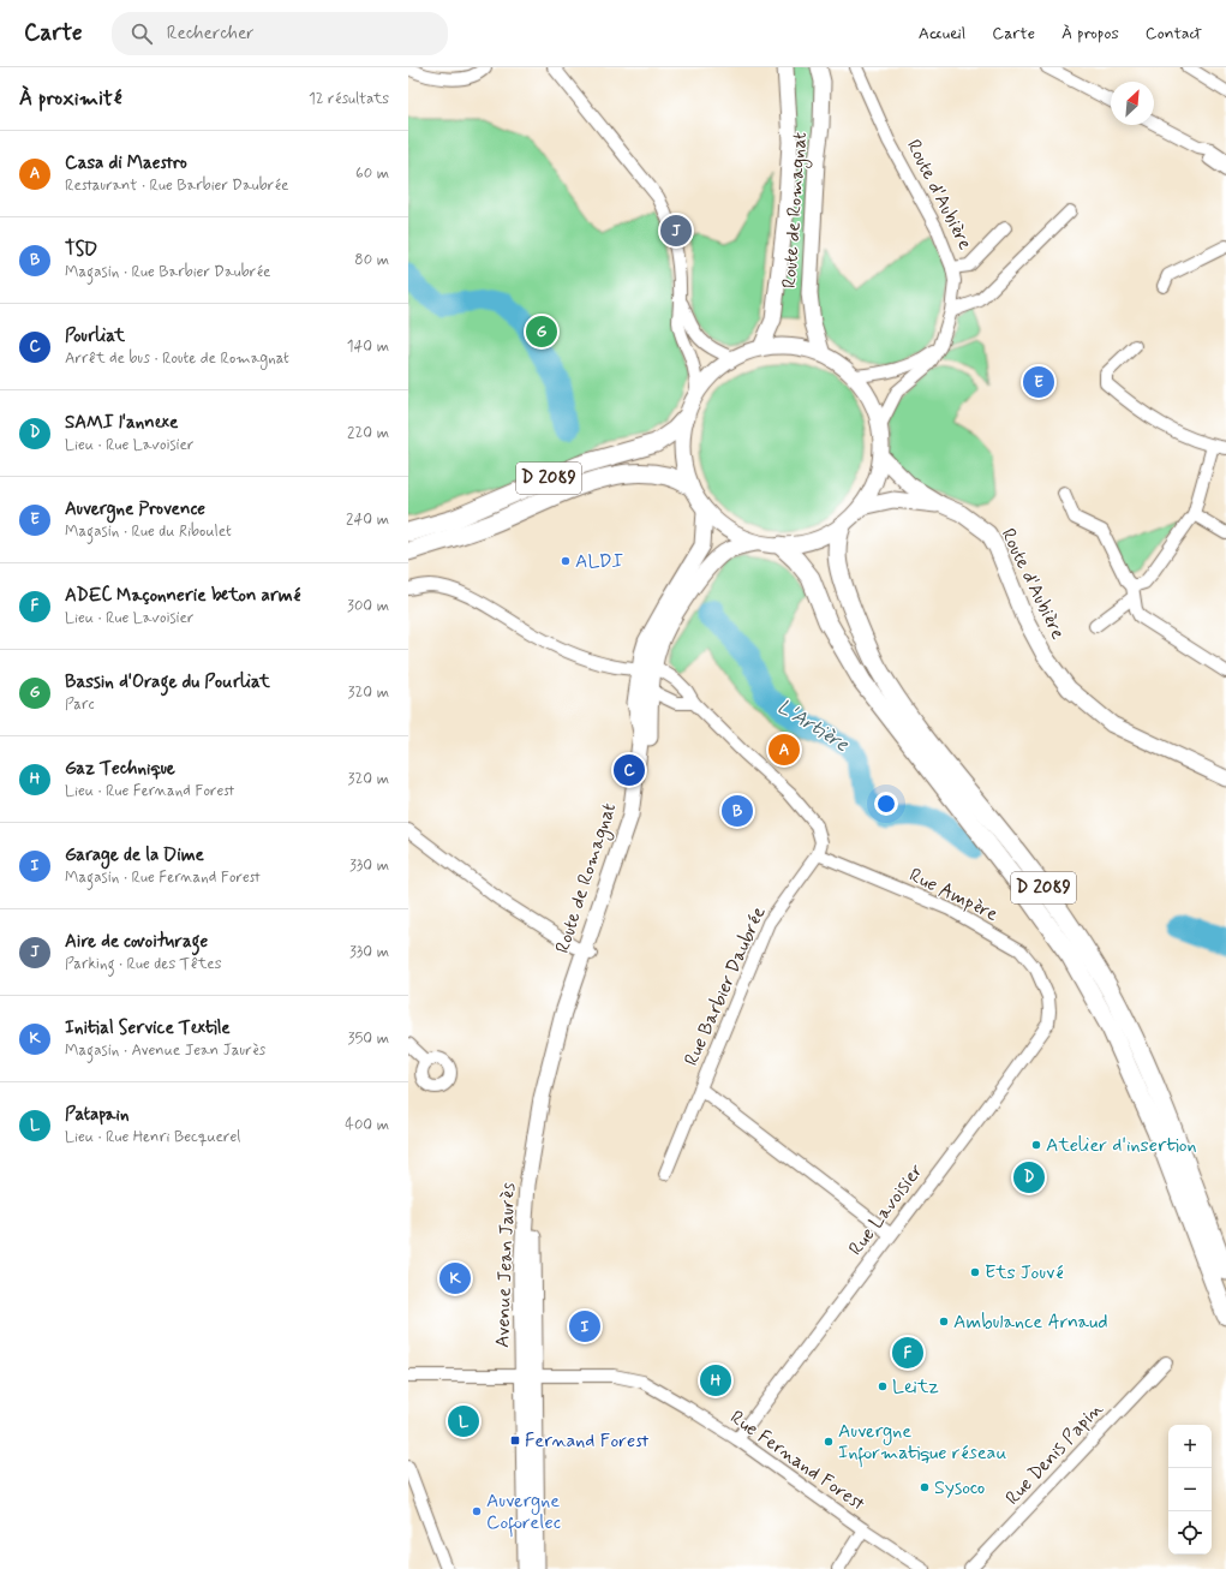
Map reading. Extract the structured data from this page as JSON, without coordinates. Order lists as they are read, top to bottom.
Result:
{
  "streets": {
    "highway": ["D 2089"],
    "main road": ["Route d'Aubière", "Route de Romagnat", "Avenue Jean Jaurès"],
    "street": [
      "Rue Ampère",
      "Rue Barbier Daubrée",
      "Rue Lavoisier",
      "Rue Denis Papin",
      "Rue Fernand Forest"
    ]
  },
  "crossings": [
    ["Route de Romagnat", "Avenue Jean Jaurès"],
    ["Rue Ampère", "Rue Barbier Daubrée"],
    ["Rue Ampère", "Rue Lavoisier"],
    ["Rue Barbier Daubrée", "Rue Lavoisier"],
    ["Rue Lavoisier", "Rue Fernand Forest"],
    ["Avenue Jean Jaurès", "Rue Fernand Forest"]
  ],
  "water": ["L'Artière"],
  "places": {
    "other": [
      "ALDI",
      "Atelier d'insertion",
      "Ets Jouvé",
      "Ambulance Arnaud",
      "Leitz",
      "Auvergne Informatique réseau",
      "Sysoco",
      "Auvergne Coforelec"
    ],
    "transit": ["Fernand Forest"]
  },
  "north": "top right",
  "page": {
    "header": "Carte",
    "search": "Rechercher",
    "nav": [
      "Accueil",
      "Carte",
      "À propos",
      "Contact"
    ],
    "heading": ["À proximité", "12 résultats"],
    "list": [
      {
        "mark": "A",
        "name": "Casa di Maestro",
        "note": "Restaurant · Rue Barbier Daubrée",
        "value": "60 m"
      },
      {
        "mark": "B",
        "name": "TSD",
        "note": "Magasin · Rue Barbier Daubrée",
        "value": "80 m"
      },
      {
        "mark": "C",
        "name": "Pourliat",
        "note": "Arrêt de bus · Route de Romagnat",
        "value": "140 m"
      },
      {
        "mark": "D",
        "name": "SAMI l'annexe",
        "note": "Lieu · Rue Lavoisier",
        "value": "220 m"
      },
      {
        "mark": "E",
        "name": "Auvergne Provence",
        "note": "Magasin · Rue du Riboulet",
        "value": "240 m"
      },
      {
        "mark": "F",
        "name": "ADEC Maçonnerie beton armé",
        "note": "Lieu · Rue Lavoisier",
        "value": "300 m"
      },
      {
        "mark": "G",
        "name": "Bassin d'Orage du Pourliat",
        "note": "Parc",
        "value": "320 m"
      },
      {
        "mark": "H",
        "name": "Gaz Technique",
        "note": "Lieu · Rue Fernand Forest",
        "value": "320 m"
      },
      {
        "mark": "I",
        "name": "Garage de la Dime",
        "note": "Magasin · Rue Fernand Forest",
        "value": "330 m"
      },
      {
        "mark": "J",
        "name": "Aire de covoiturage",
        "note": "Parking · Rue des Têtes",
        "value": "330 m"
      },
      {
        "mark": "K",
        "name": "Initial Service Textile",
        "note": "Magasin · Avenue Jean Jaurès",
        "value": "350 m"
      },
      {
        "mark": "L",
        "name": "Patapain",
        "note": "Lieu · Rue Henri Becquerel",
        "value": "400 m"
      }
    ],
    "pins": [
      "J",
      "G",
      "E",
      "A",
      "C",
      "B",
      "D",
      "K",
      "I",
      "F",
      "H",
      "L"
    ],
    "map_buttons": ["+", "−"]
  }
}
